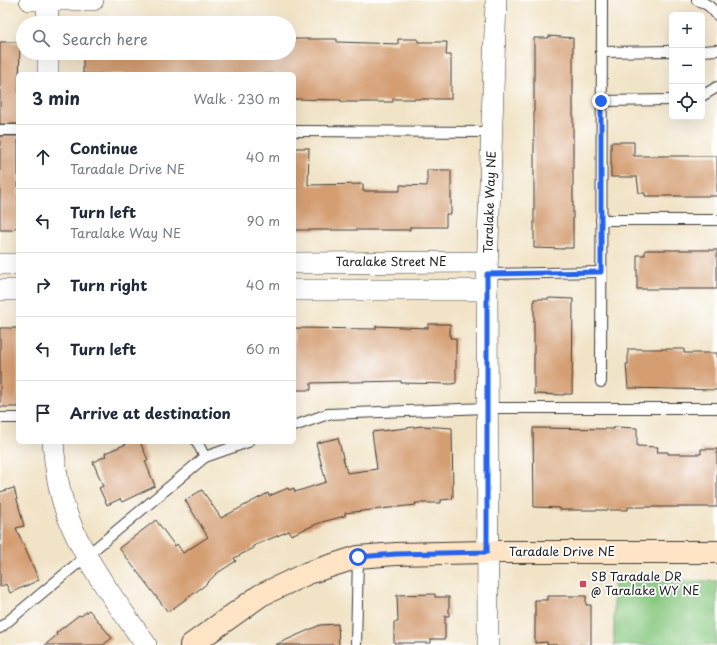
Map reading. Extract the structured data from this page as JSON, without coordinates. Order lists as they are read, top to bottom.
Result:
{
  "streets": {
    "street": ["Taralake Way NE", "Taralake Street NE", "Taradale Drive NE"]
  },
  "crossings": [
    ["Taralake Way NE", "Taralake Street NE"],
    ["Taralake Way NE", "Taradale Drive NE"]
  ],
  "places": {
    "transit": ["SB Taradale DR @ Taralake WY NE"]
  },
  "page": {
    "map_buttons": ["+", "−"],
    "search": "Search here",
    "heading": ["3 min", "Walk · 230 m"],
    "list": [
      ["Continue", "Taradale Drive NE", "40 m"],
      ["Turn left", "Taralake Way NE", "90 m"],
      ["Turn right", "40 m"],
      ["Turn left", "60 m"],
      "Arrive at destination"
    ]
  }
}
